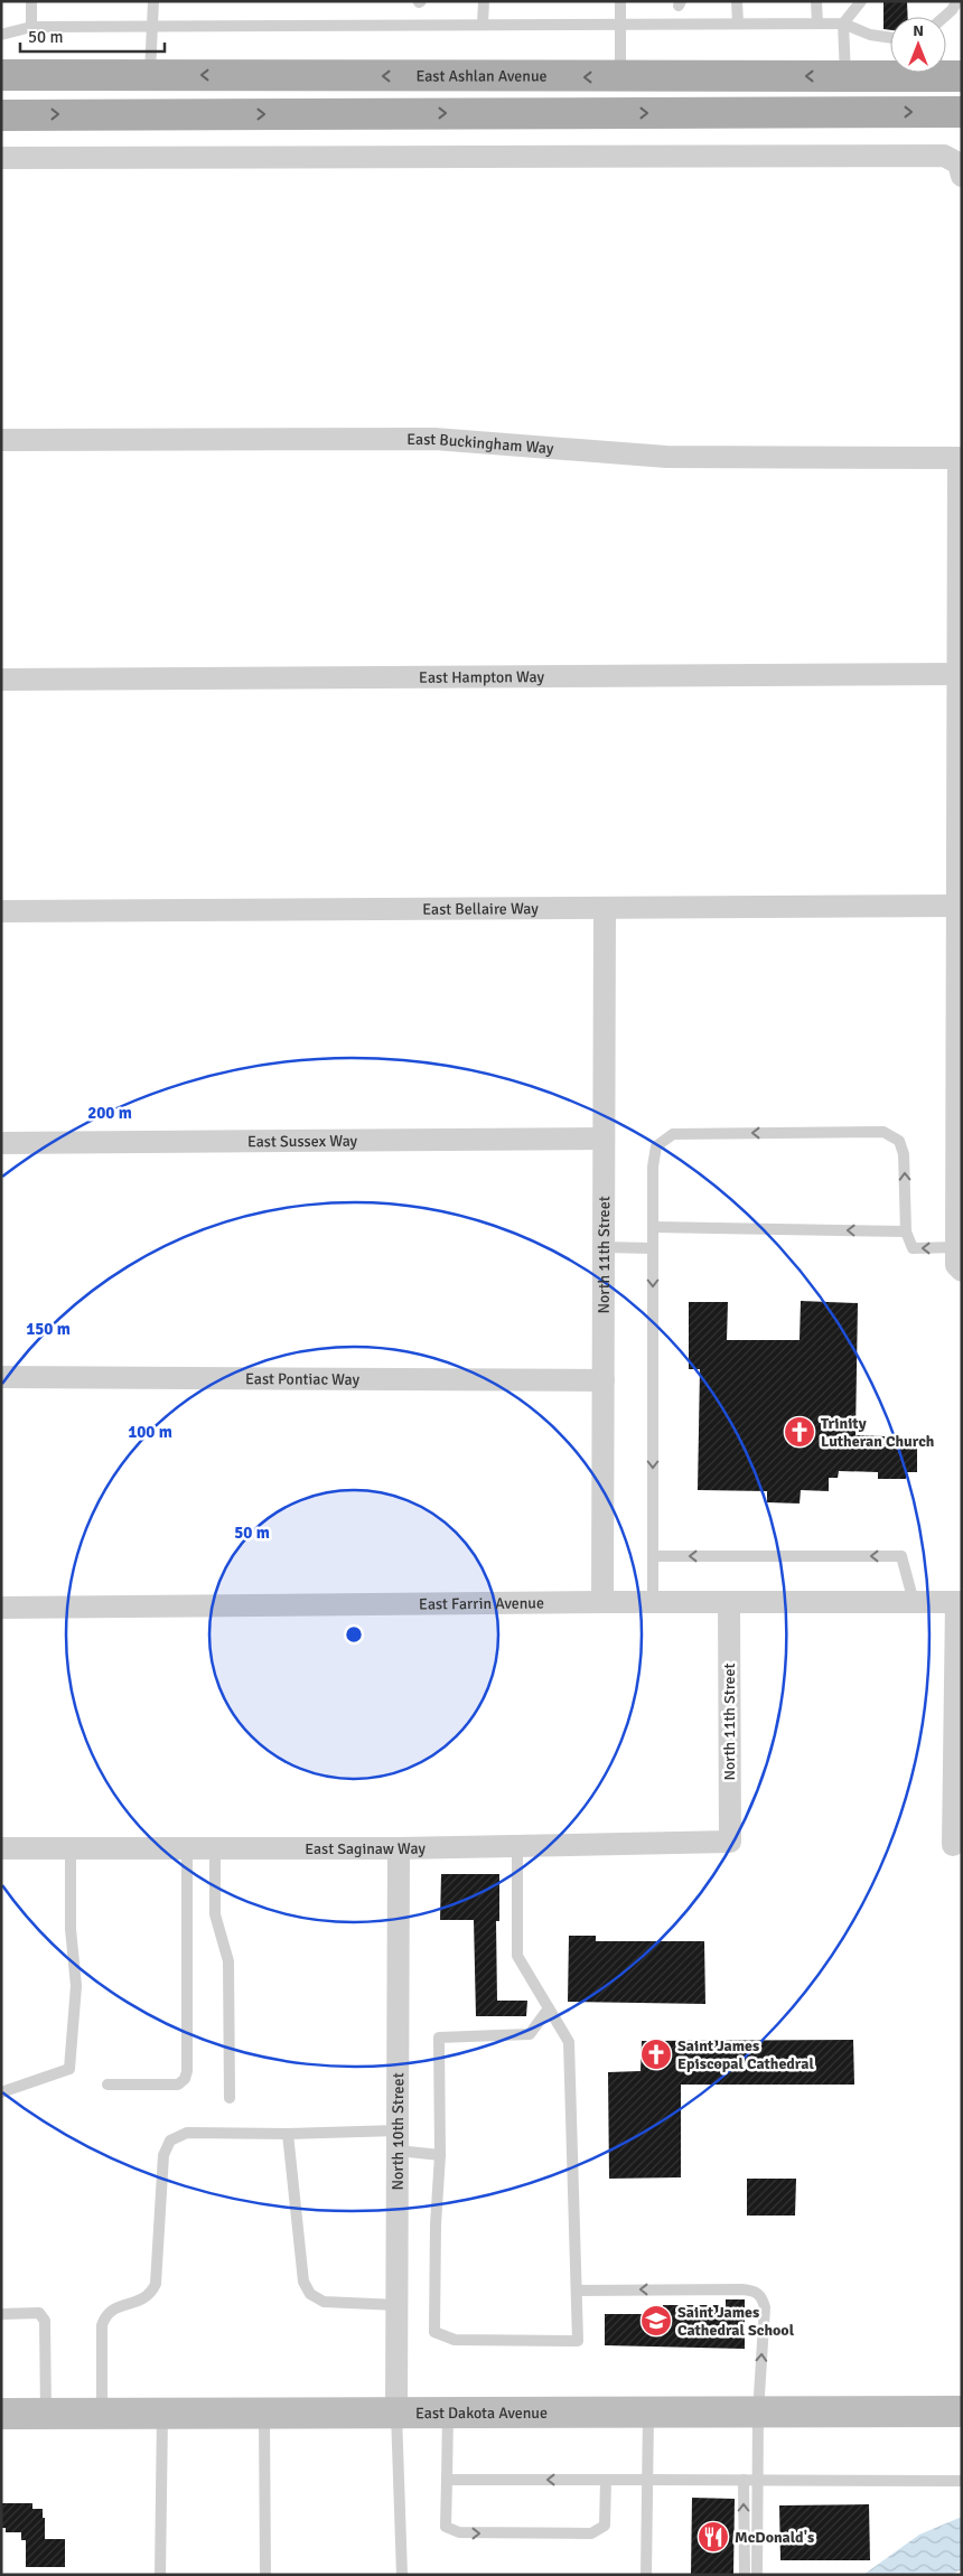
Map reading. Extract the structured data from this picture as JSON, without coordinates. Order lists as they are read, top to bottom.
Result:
{
  "streets": {
    "main road": ["East Ashlan Avenue"],
    "street": [
      "East Buckingham Way",
      "East Hampton Way",
      "East Bellaire Way",
      "East Sussex Way",
      "North 11th Street",
      "East Pontiac Way",
      "East Farrin Avenue",
      "East Saginaw Way",
      "North 10th Street",
      "East Dakota Avenue"
    ]
  },
  "crossings": [
    ["East Buckingham Way", "East Hampton Way"],
    ["East Bellaire Way", "North 11th Street"],
    ["East Sussex Way", "North 11th Street"],
    ["North 11th Street", "East Pontiac Way"],
    ["North 11th Street", "East Farrin Avenue"],
    ["North 11th Street", "East Saginaw Way"],
    ["East Saginaw Way", "North 10th Street"],
    ["North 10th Street", "East Dakota Avenue"]
  ],
  "places": {
    "church": ["Trinity Lutheran Church", "Saint James Episcopal Cathedral"],
    "school or university": ["Saint James Cathedral School"],
    "restaurant": ["McDonald's"]
  },
  "scale_bar": "50 m",
  "north": "top",
  "rings": [
    "200 m",
    "150 m",
    "100 m",
    "50 m"
  ]
}
